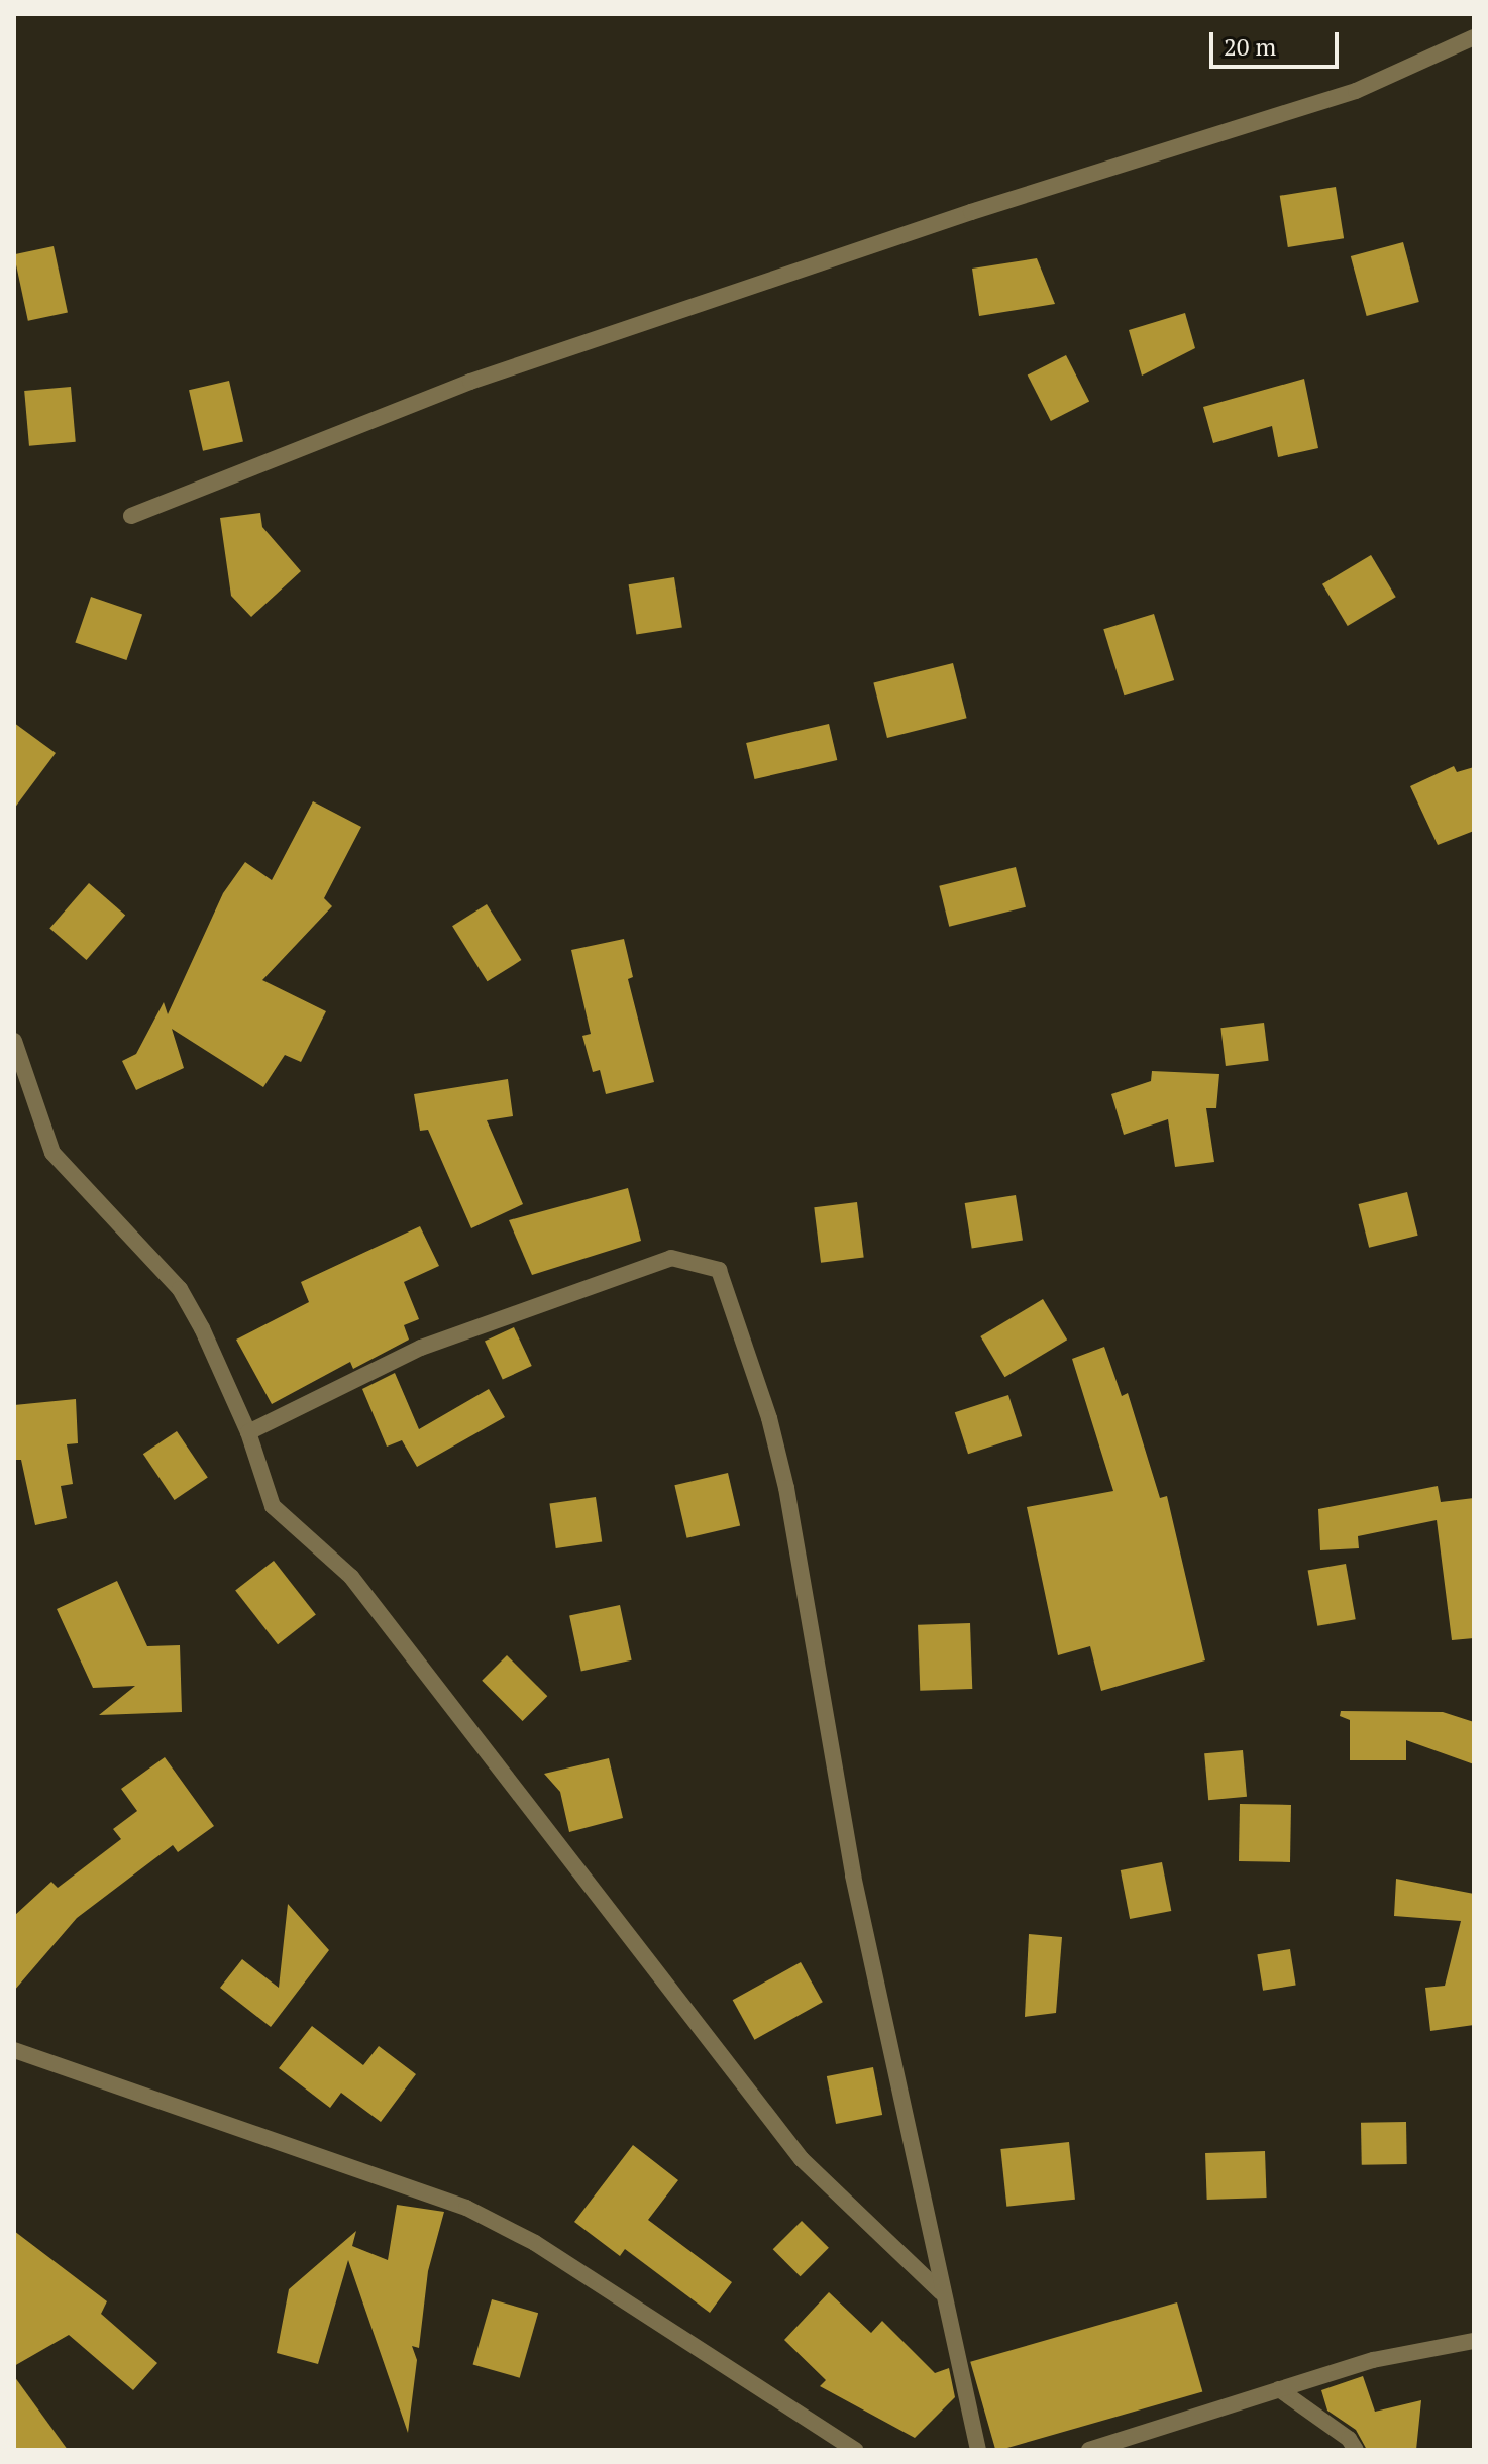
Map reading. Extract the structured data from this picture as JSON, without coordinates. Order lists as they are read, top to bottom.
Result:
{
  "scale_bar": "20 m"
}
